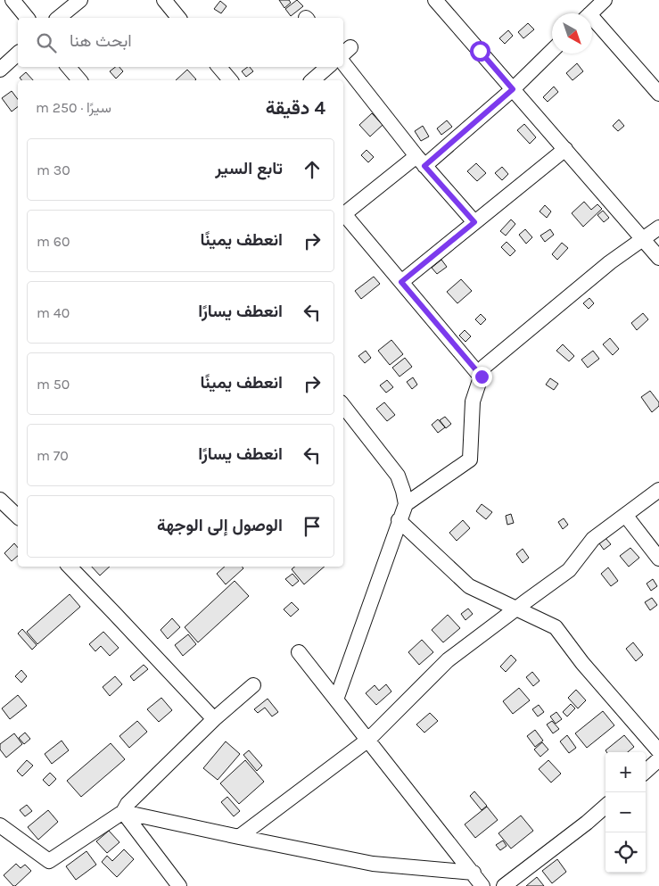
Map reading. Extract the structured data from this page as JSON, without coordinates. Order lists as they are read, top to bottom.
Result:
{
  "north": "bottom right",
  "page": {
    "search": "ابحث هنا",
    "heading": ["4 دقيقة", "سيرًا · 250 m"],
    "list": [
      ["تابع السير", "30 m"],
      ["انعطف يمينًا", "60 m"],
      ["انعطف يسارًا", "40 m"],
      ["انعطف يمينًا", "50 m"],
      ["انعطف يسارًا", "70 m"],
      "الوصول إلى الوجهة"
    ],
    "map_buttons": ["+", "−"]
  }
}
